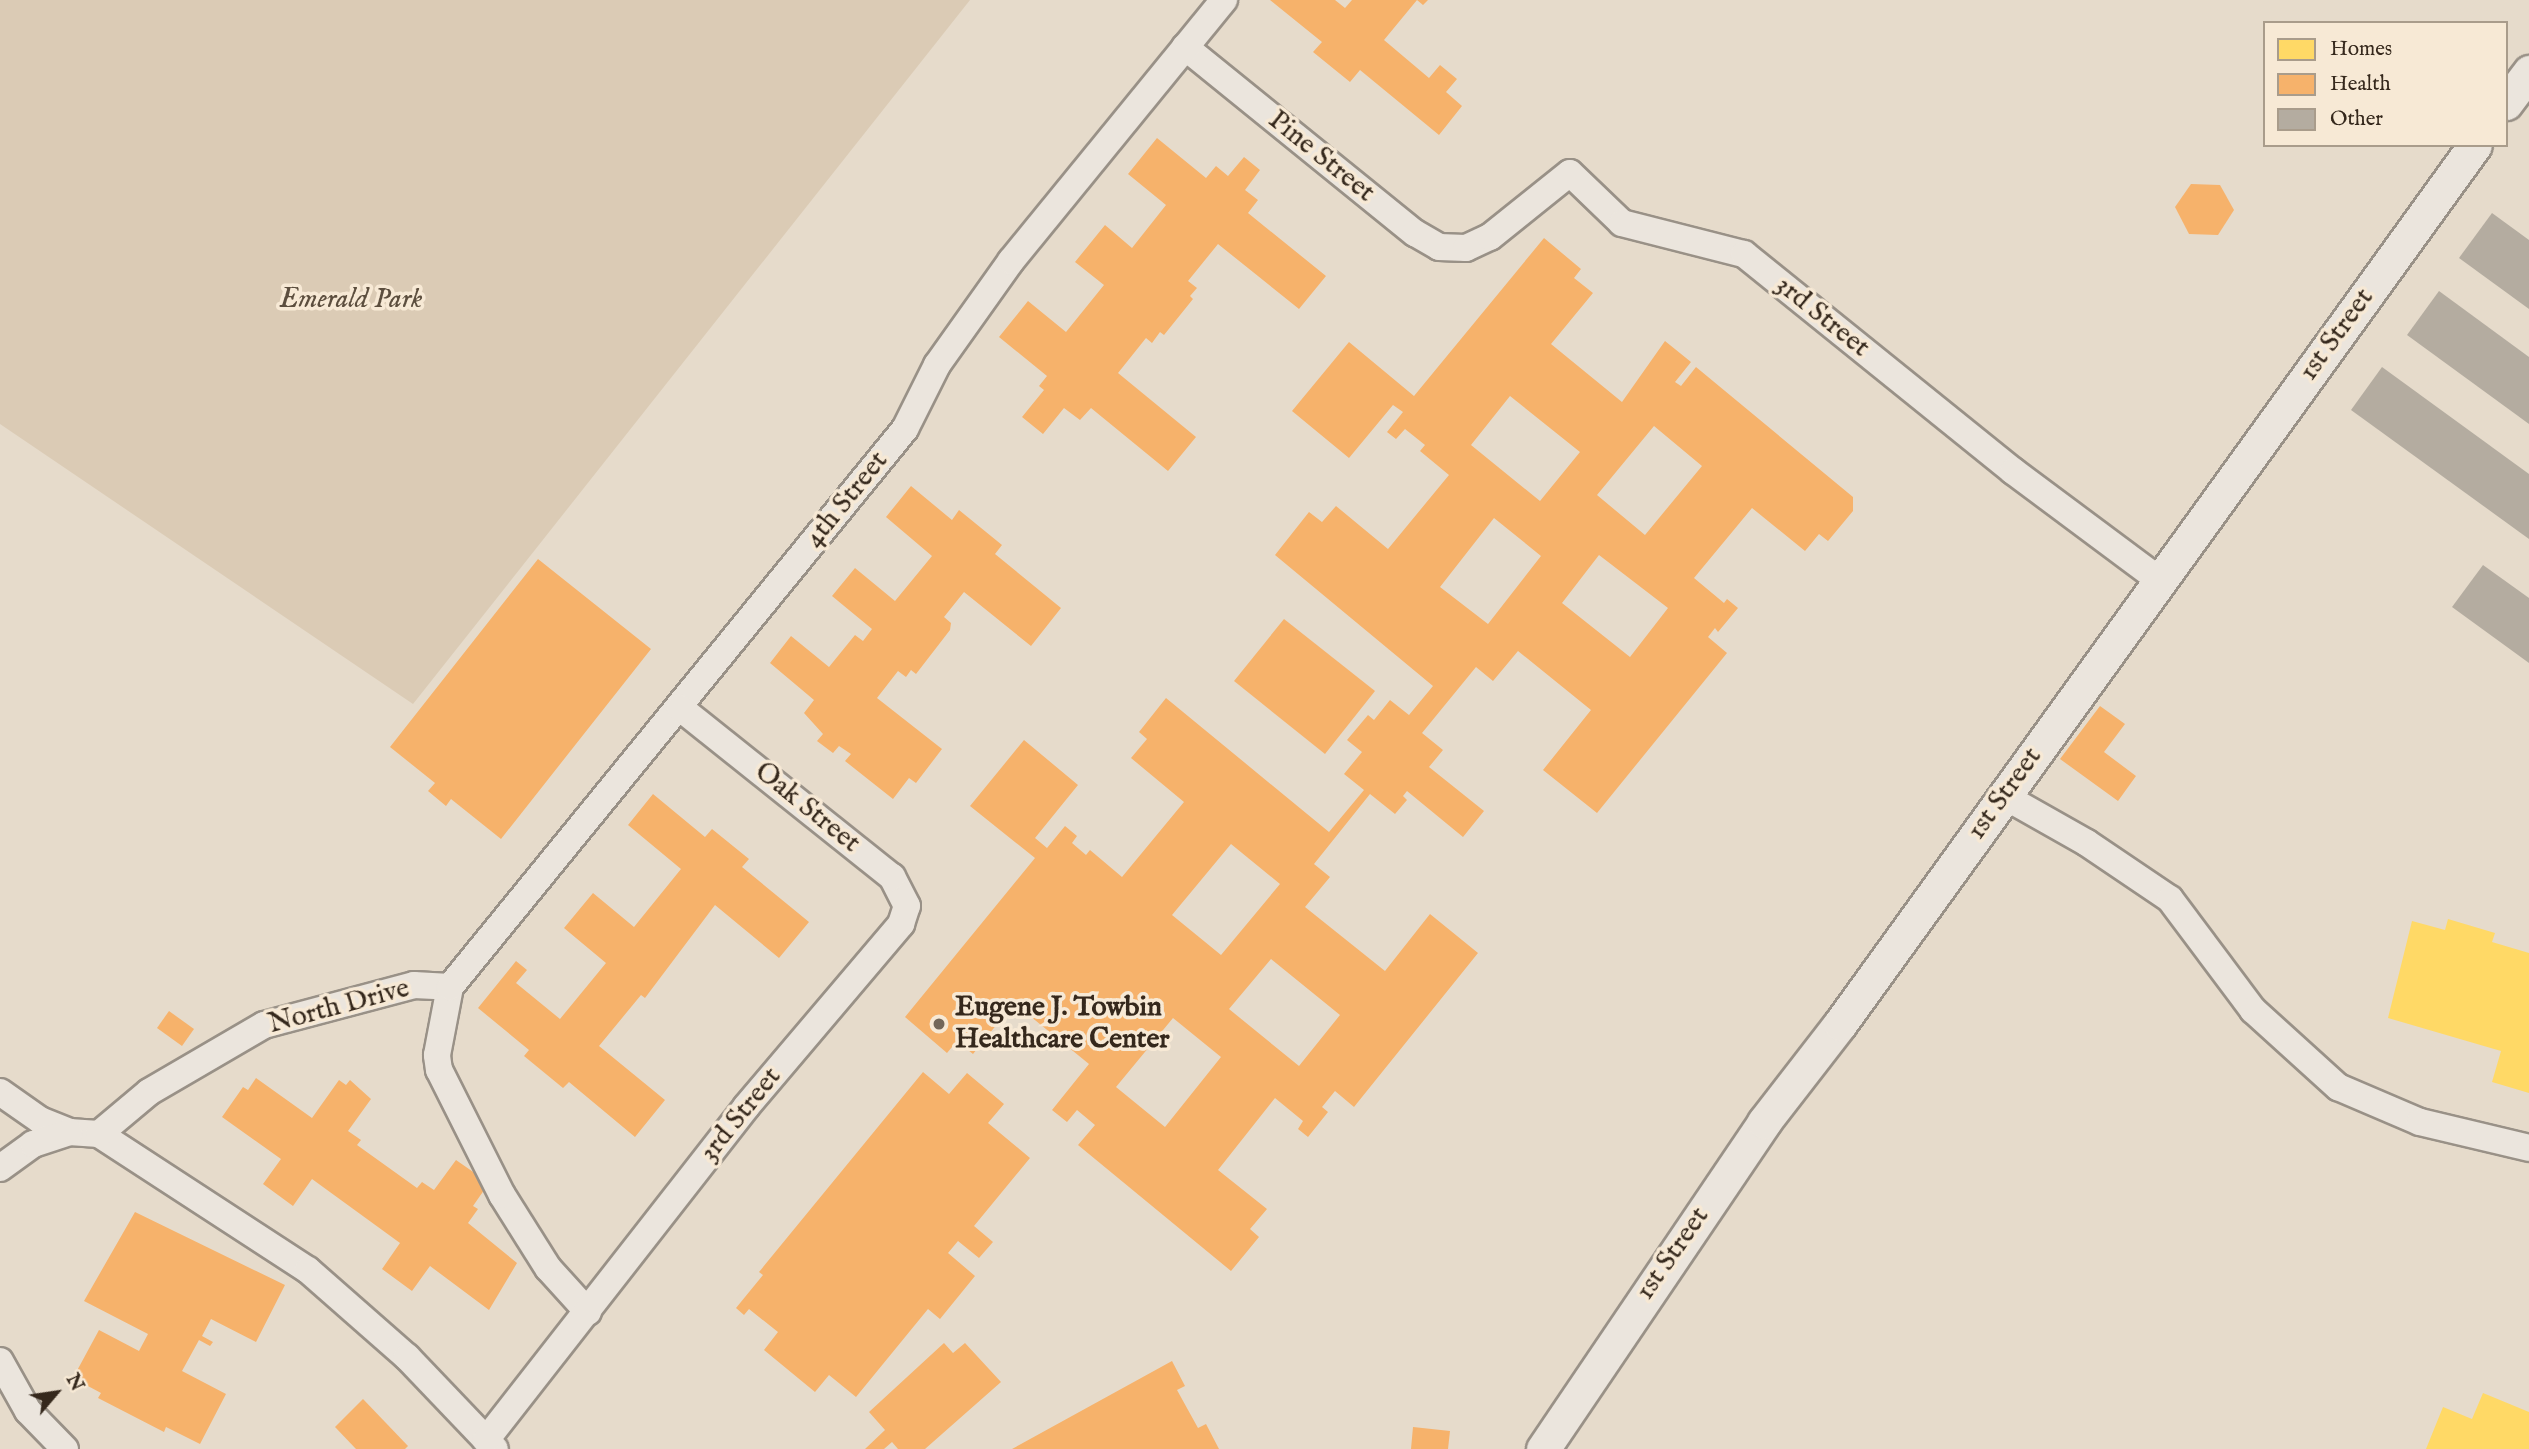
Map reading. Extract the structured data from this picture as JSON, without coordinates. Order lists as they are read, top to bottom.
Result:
{
  "streets": {
    "street": [
      "Pine Street",
      "3rd Street",
      "1st Street",
      "4th Street",
      "Oak Street",
      "North Drive"
    ]
  },
  "crossings": [
    ["Pine Street", "3rd Street"],
    ["Pine Street", "4th Street"],
    ["3rd Street", "1st Street"],
    ["3rd Street", "Oak Street"],
    ["3rd Street", "North Drive"],
    ["4th Street", "Oak Street"],
    ["4th Street", "North Drive"]
  ],
  "parks": ["Emerald Park"],
  "places": ["Eugene J. Towbin Healthcare Center"],
  "legend": ["Homes", "Health", "Other"],
  "north": "top right"
}
